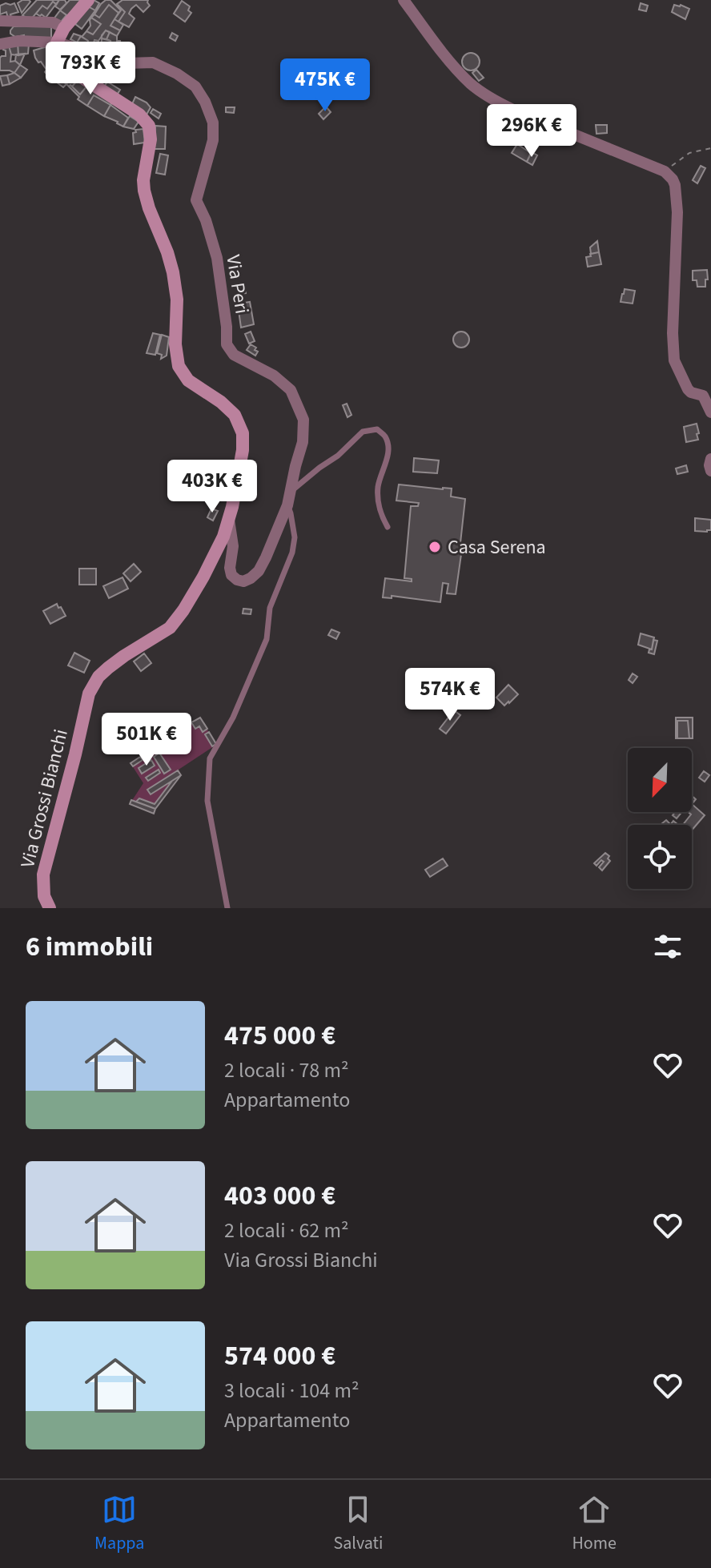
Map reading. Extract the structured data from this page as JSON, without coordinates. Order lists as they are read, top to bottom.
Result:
{
  "streets": {
    "main road": ["Via Grossi Bianchi"],
    "street": ["Via Peri"]
  },
  "crossings": [
    ["Via Peri", "Via Grossi Bianchi"]
  ],
  "places": ["Casa Serena"],
  "north": "bottom left",
  "page": {
    "price": [
      "793K €",
      "475K €",
      "296K €",
      "403K €",
      "574K €",
      "501K €"
    ],
    "heading": "6 immobili",
    "list": [
      {
        "name": "475 000 €",
        "note": "2 locali · 78 m² · Appartamento"
      },
      {
        "name": "403 000 €",
        "note": "2 locali · 62 m² · Via Grossi Bianchi"
      },
      {
        "name": "574 000 €",
        "note": "3 locali · 104 m² · Appartamento"
      }
    ],
    "tabs": ["Mappa", "Salvati", "Home"]
  }
}
